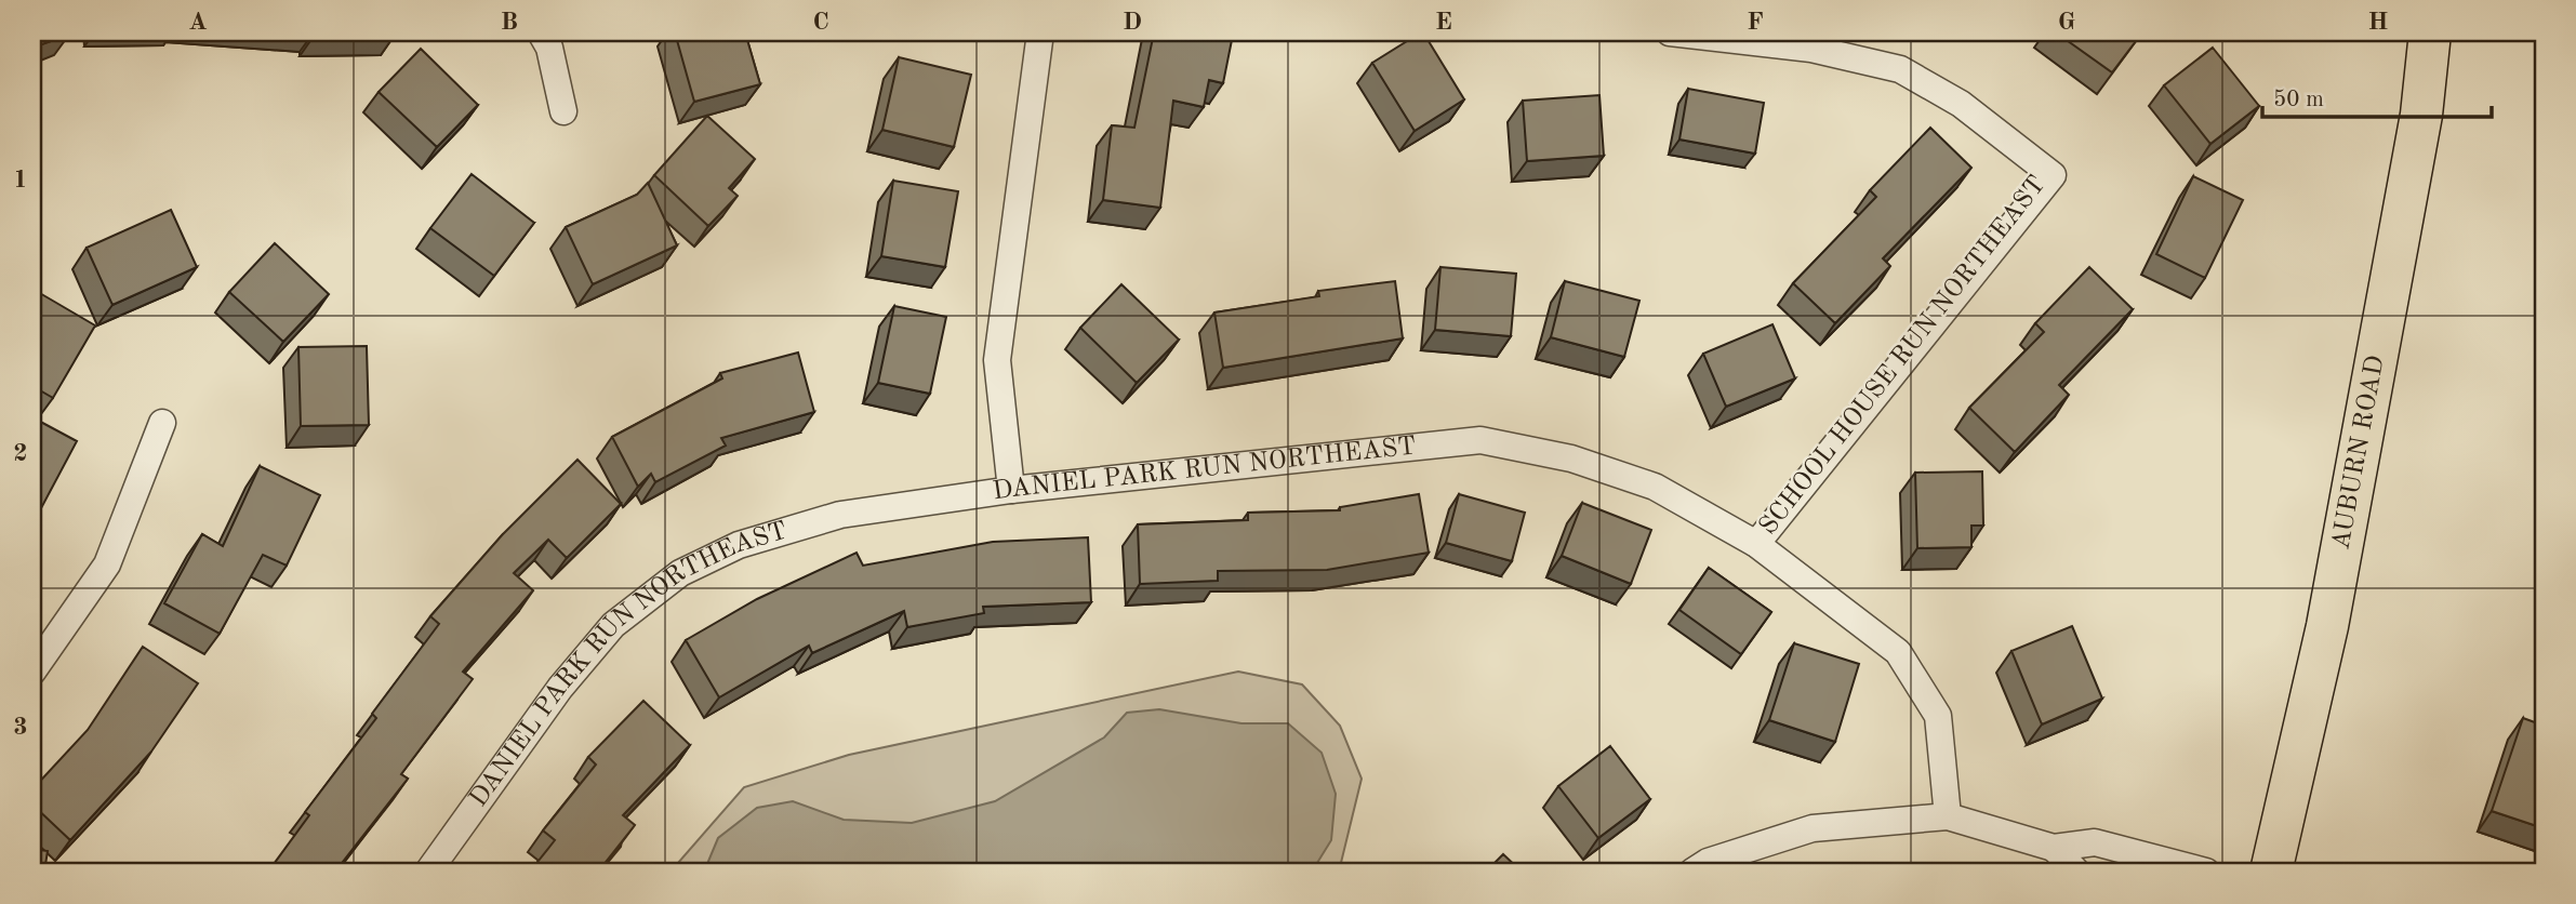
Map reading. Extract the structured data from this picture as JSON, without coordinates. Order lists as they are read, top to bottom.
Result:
{
  "streets": {
    "main road": ["AUBURN ROAD"],
    "street": ["SCHOOL HOUSE RUN NORTHEAST", "DANIEL PARK RUN NORTHEAST"]
  },
  "crossings": [
    ["SCHOOL HOUSE RUN NORTHEAST", "DANIEL PARK RUN NORTHEAST"]
  ],
  "scale_bar": "50 m",
  "grid": {
    "columns": [
      "A",
      "B",
      "C",
      "D",
      "E",
      "F",
      "G",
      "H"
    ],
    "rows": ["1", "2", "3"]
  }
}
